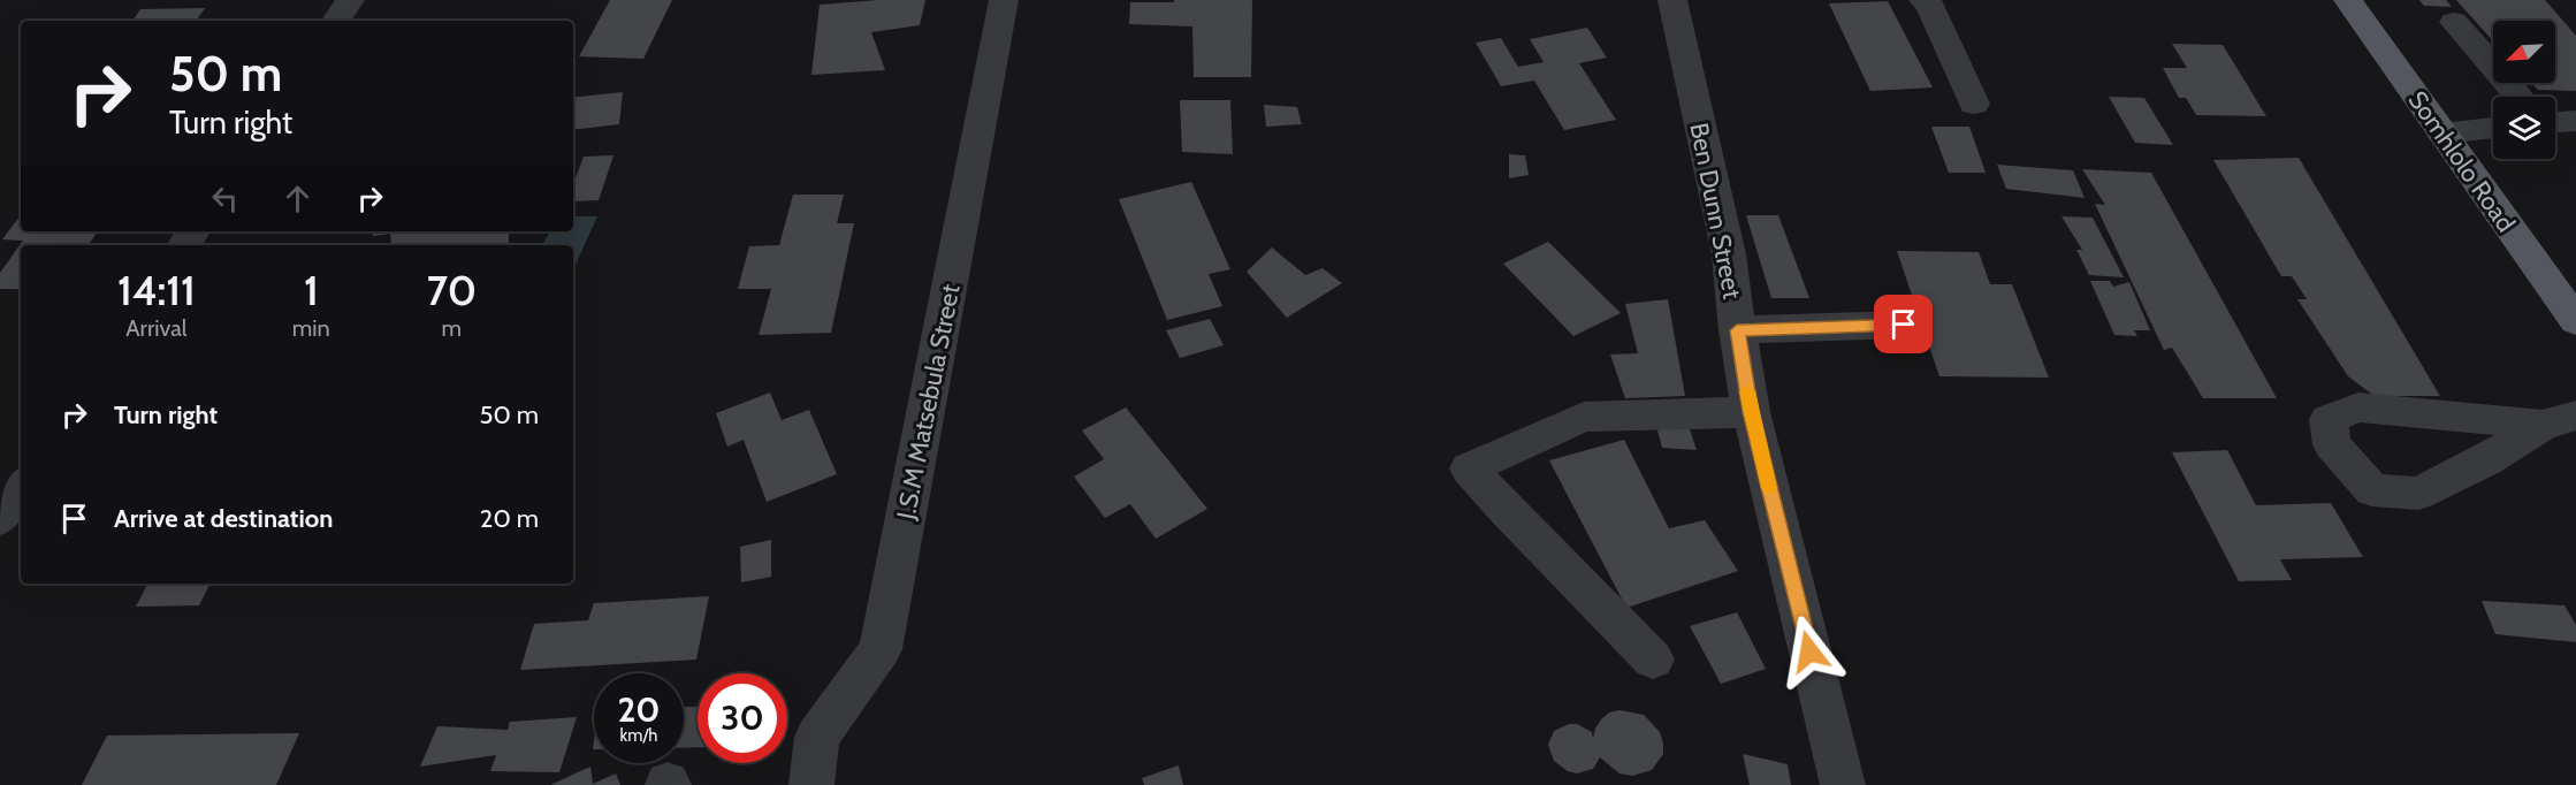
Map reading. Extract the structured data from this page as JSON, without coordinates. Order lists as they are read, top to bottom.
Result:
{
  "streets": {
    "main road": ["Somhlolo Road"],
    "street": ["Ben Dunn Street", "J.S.M Matsebula Street"]
  },
  "north": "bottom left",
  "page": {
    "turn": ["50 m", "Turn right"],
    "eta": [
      "14:11",
      "Arrival",
      "1",
      "min",
      "70",
      "m"
    ],
    "list": [
      {
        "name": "Turn right",
        "value": "50 m"
      },
      {
        "name": "Arrive at destination",
        "value": "20 m"
      }
    ],
    "speed": "20 km/h",
    "limit": "30"
  }
}
